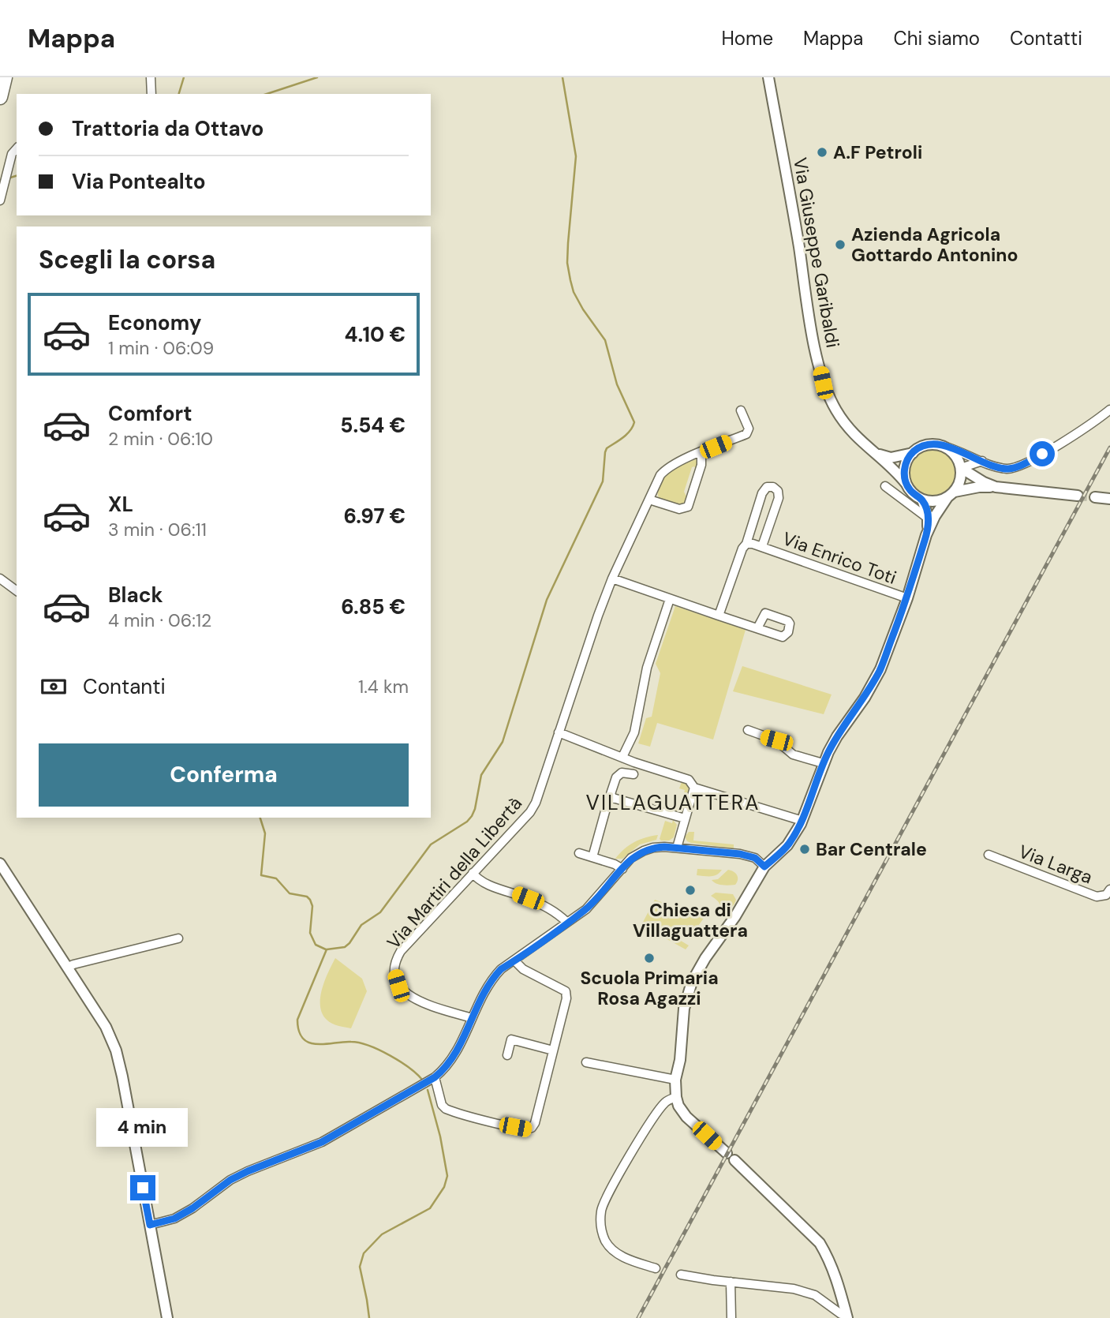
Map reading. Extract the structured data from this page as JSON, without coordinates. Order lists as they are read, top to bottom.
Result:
{
  "streets": {
    "street": [
      "Via Giuseppe Garibaldi",
      "Via Enrico Toti",
      "Via Larga",
      "Via Martiri della Libertà"
    ]
  },
  "districts": ["VILLAGUATTERA"],
  "places": [
    "A.F Petroli",
    "Azienda Agricola Gottardo Antonino",
    "Bar Centrale",
    "Chiesa di Villaguattera",
    "Scuola Primaria Rosa Agazzi"
  ],
  "page": {
    "header": "Mappa",
    "nav": [
      "Home",
      "Mappa",
      "Chi siamo",
      "Contatti"
    ],
    "banner": ["Trattoria da Ottavo", "Via Pontealto"],
    "heading": "Scegli la corsa",
    "list": [
      {
        "name": "Economy",
        "note": "1 min · 06:09",
        "value": "4.10 €"
      },
      {
        "name": "Comfort",
        "note": "2 min · 06:10",
        "value": "5.54 €"
      },
      {
        "name": "XL",
        "note": "3 min · 06:11",
        "value": "6.97 €"
      },
      {
        "name": "Black",
        "note": "4 min · 06:12",
        "value": "6.85 €"
      }
    ],
    "pay": ["Contanti", "1.4 km"],
    "buttons": "Conferma",
    "bubble": "4 min"
  }
}
